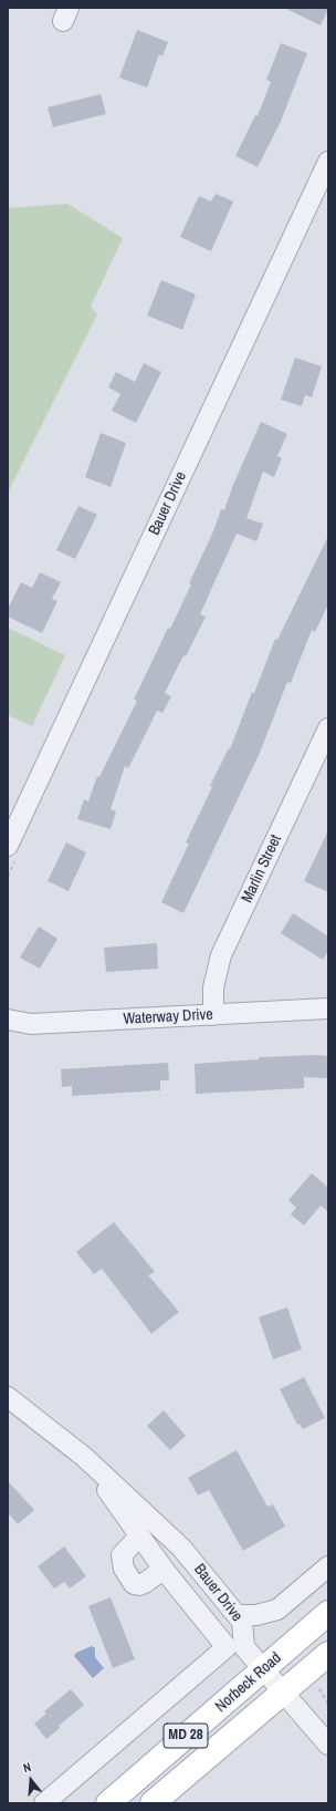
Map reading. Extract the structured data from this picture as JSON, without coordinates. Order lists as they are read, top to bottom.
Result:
{
  "streets": {
    "main road": ["Norbeck Road", "MD 28"],
    "street": ["Bauer Drive", "Marlin Street", "Waterway Drive"]
  },
  "crossings": [
    ["Bauer Drive", "Norbeck Road"],
    ["Marlin Street", "Waterway Drive"]
  ],
  "north": "top"
}
